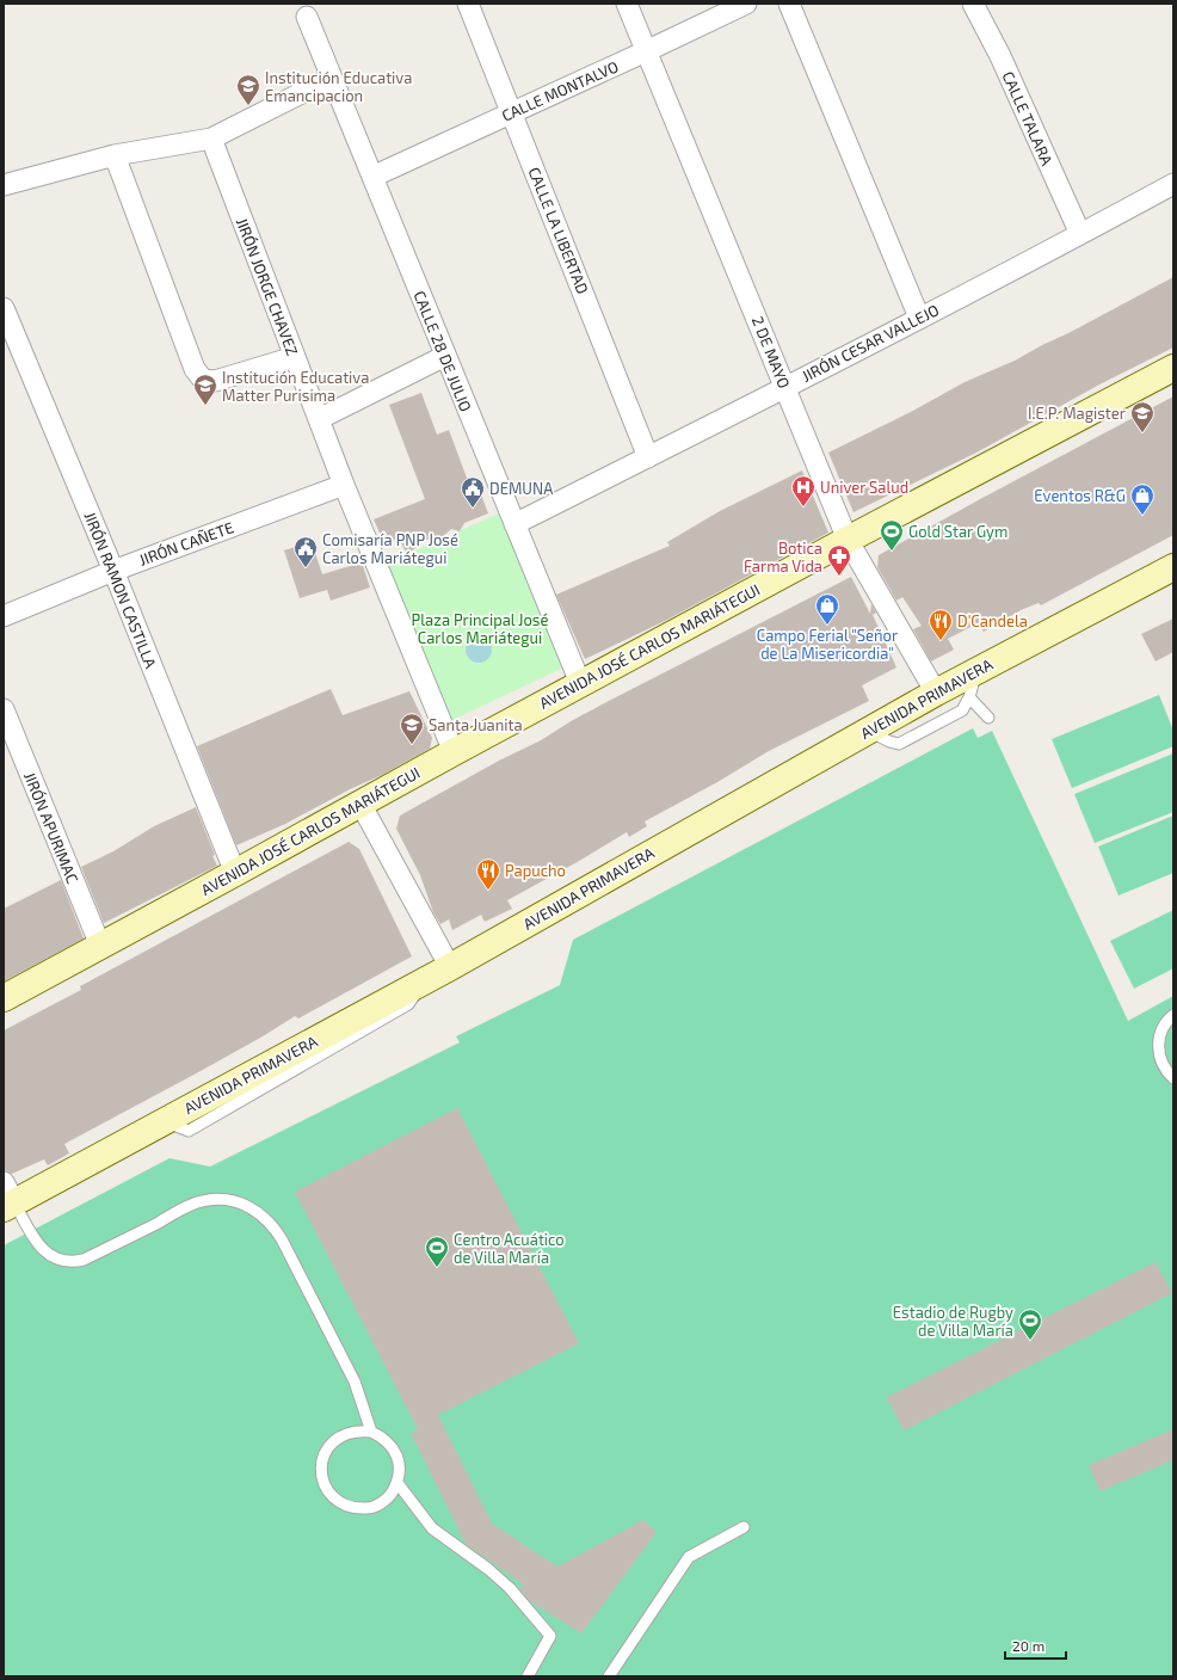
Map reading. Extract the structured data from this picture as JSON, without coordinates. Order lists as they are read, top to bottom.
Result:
{
  "streets": {
    "main road": ["AVENIDA JOSÉ CARLOS MARIÁTEGUI", "AVENIDA PRIMAVERA"],
    "street": [
      "CALLE MONTALVO",
      "CALLE TALARA",
      "CALLE LA LIBERTAD",
      "JIRÓN JORGE CHAVEZ",
      "JIRÓN CESAR VALLEJO",
      "CALLE 28 DE JULIO",
      "2 DE MAYO",
      "JIRÓN CAÑETE",
      "JIRÓN RAMON CASTILLA",
      "JIRÓN APURIMAC"
    ]
  },
  "crossings": [
    ["CALLE MONTALVO", "CALLE LA LIBERTAD"],
    ["CALLE MONTALVO", "CALLE 28 DE JULIO"],
    ["CALLE MONTALVO", "2 DE MAYO"],
    ["CALLE TALARA", "JIRÓN CESAR VALLEJO"],
    ["CALLE LA LIBERTAD", "JIRÓN CESAR VALLEJO"],
    ["JIRÓN JORGE CHAVEZ", "JIRÓN CAÑETE"],
    ["JIRÓN JORGE CHAVEZ", "AVENIDA JOSÉ CARLOS MARIÁTEGUI"],
    ["JIRÓN CESAR VALLEJO", "CALLE 28 DE JULIO"],
    ["JIRÓN CESAR VALLEJO", "2 DE MAYO"],
    ["CALLE 28 DE JULIO", "AVENIDA JOSÉ CARLOS MARIÁTEGUI"],
    ["2 DE MAYO", "AVENIDA JOSÉ CARLOS MARIÁTEGUI"],
    ["2 DE MAYO", "AVENIDA PRIMAVERA"],
    ["JIRÓN CAÑETE", "JIRÓN RAMON CASTILLA"],
    ["JIRÓN RAMON CASTILLA", "AVENIDA JOSÉ CARLOS MARIÁTEGUI"],
    ["AVENIDA JOSÉ CARLOS MARIÁTEGUI", "JIRÓN APURIMAC"]
  ],
  "parks": ["Plaza Principal José Carlos Mariátegui"],
  "places": {
    "school or university": [
      "Institución Educativa Emancipacion",
      "Institución Educativa Matter Purisima",
      "I.E.P. Magister",
      "Santa Juanita"
    ],
    "hospital": ["Univer Salud"],
    "public building": ["DEMUNA", "Comisaría PNP José Carlos Mariátegui"],
    "shop": ["Eventos R&G", "Campo Ferial \"Señor de La Misericordia\""],
    "sports": ["Gold Star Gym", "Centro Acuático de Villa María", "Estadio de Rugby de Villa María"],
    "pharmacy": ["Botica Farma Vida"],
    "restaurant": ["D'Candela", "Papucho"]
  },
  "scale_bar": "20 m"
}
